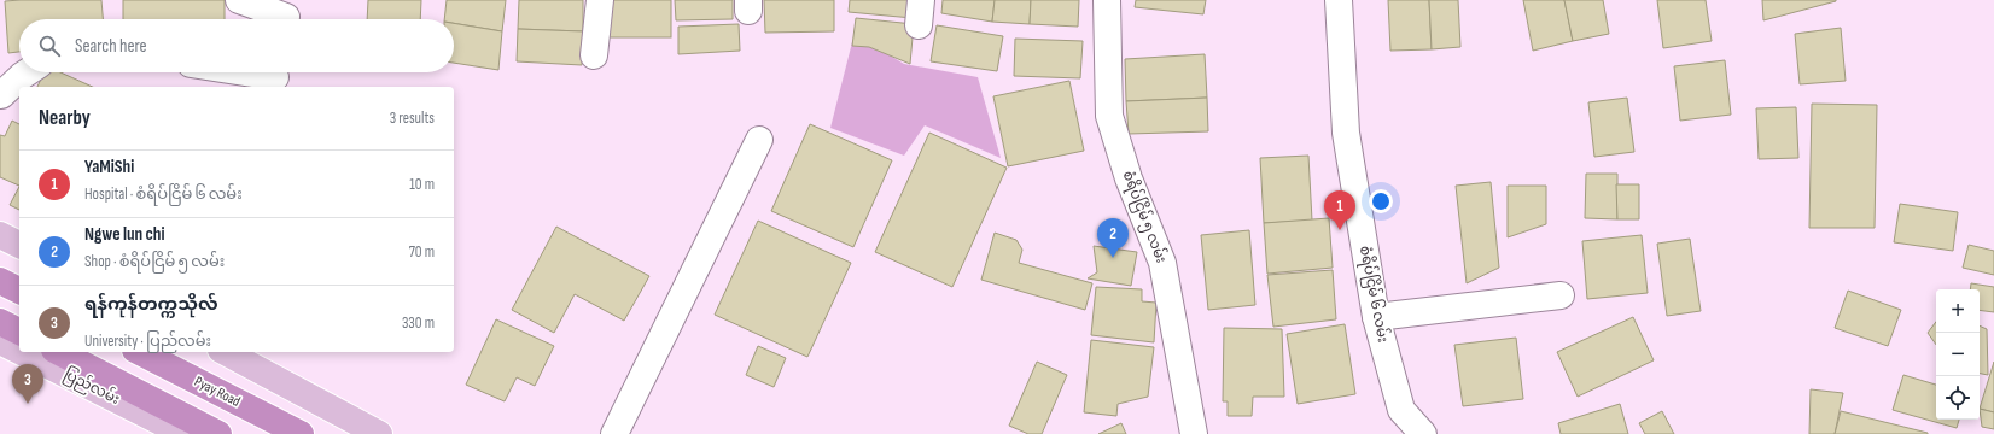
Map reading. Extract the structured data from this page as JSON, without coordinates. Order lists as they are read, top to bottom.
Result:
{
  "streets": {
    "highway": ["ပြည်လမ်း", "Pyay Road"],
    "street": ["စံရိပ်ငြိမ် ၅ လမ်း", "စံရိပ်ငြိမ် ၆ လမ်း"]
  },
  "page": {
    "search": "Search here",
    "heading": ["Nearby", "3 results"],
    "list": [
      {
        "mark": "1",
        "name": "YaMiShi",
        "note": "Hospital · စံရိပ်ငြိမ် ၆ လမ်း",
        "value": "10 m"
      },
      {
        "mark": "2",
        "name": "Ngwe lun chi",
        "note": "Shop · စံရိပ်ငြိမ် ၅ လမ်း",
        "value": "70 m"
      },
      {
        "mark": "3",
        "name": "ရန်ကုန်တက္ကသိုလ်",
        "note": "University · ပြည်လမ်း",
        "value": "330 m"
      }
    ],
    "pins": ["1", "2", "3"],
    "map_buttons": ["+", "−"]
  }
}
